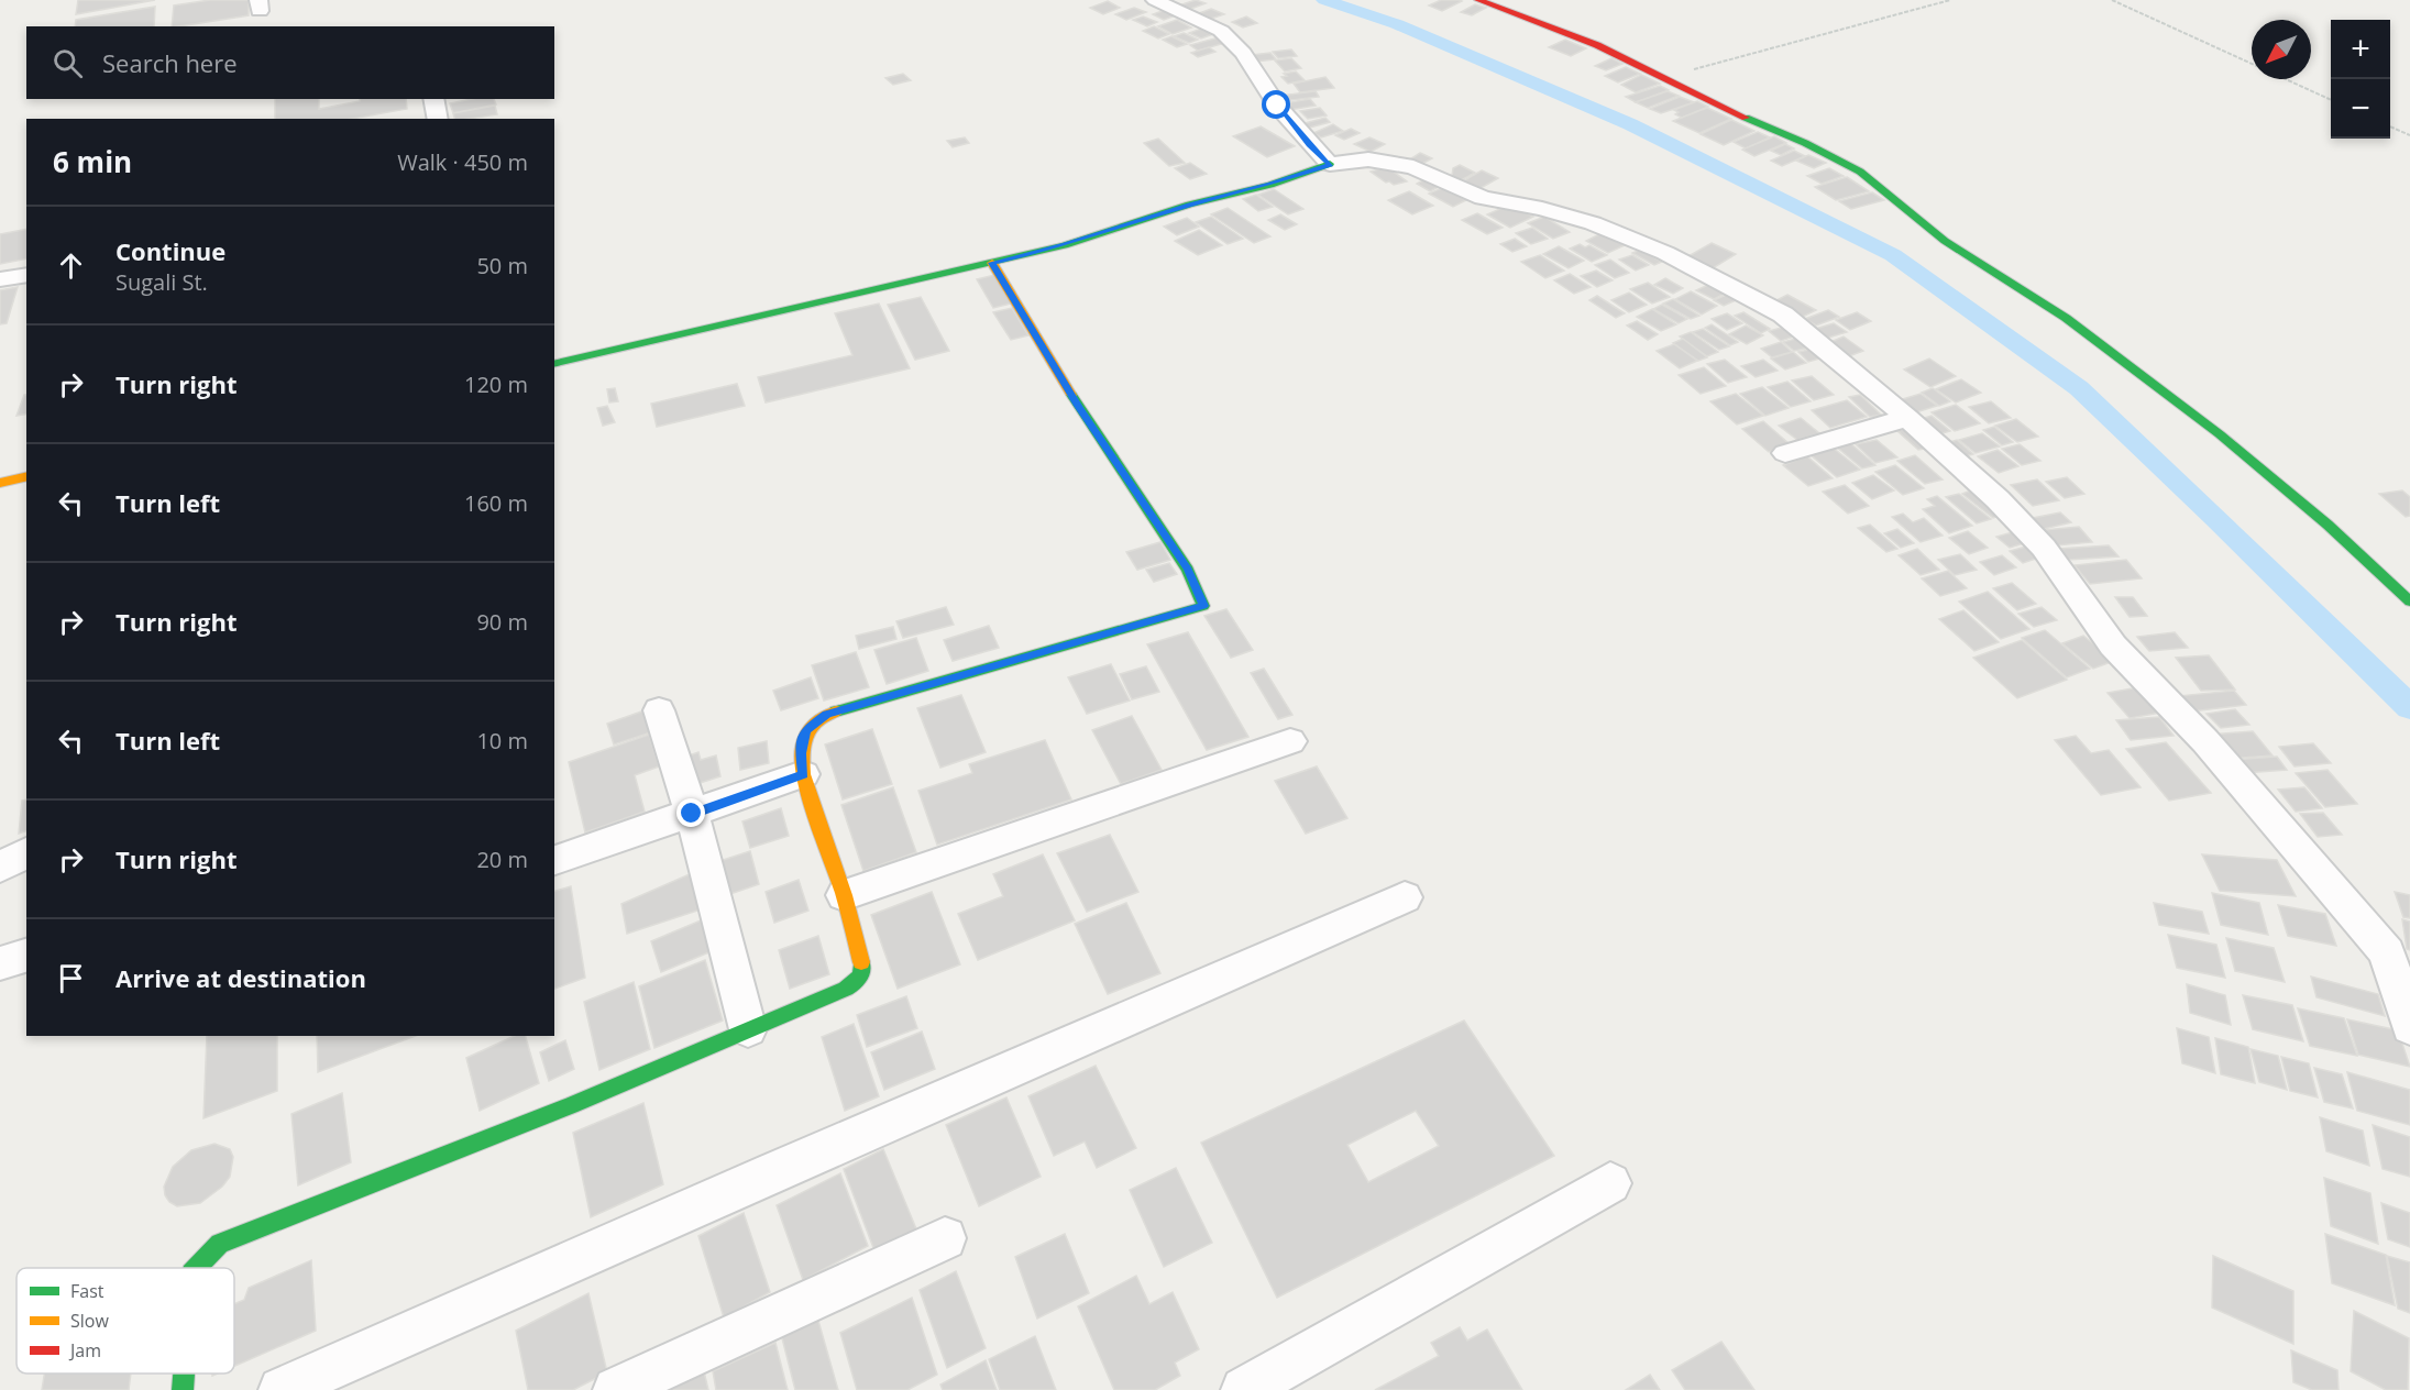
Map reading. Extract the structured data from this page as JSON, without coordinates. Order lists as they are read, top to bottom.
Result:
{
  "legend": ["Fast", "Slow", "Jam"],
  "north": "bottom left",
  "page": {
    "map_buttons": ["+", "−"],
    "search": "Search here",
    "heading": ["6 min", "Walk · 450 m"],
    "list": [
      ["Continue", "Sugali St.", "50 m"],
      ["Turn right", "120 m"],
      ["Turn left", "160 m"],
      ["Turn right", "90 m"],
      ["Turn left", "10 m"],
      ["Turn right", "20 m"],
      "Arrive at destination"
    ]
  }
}
